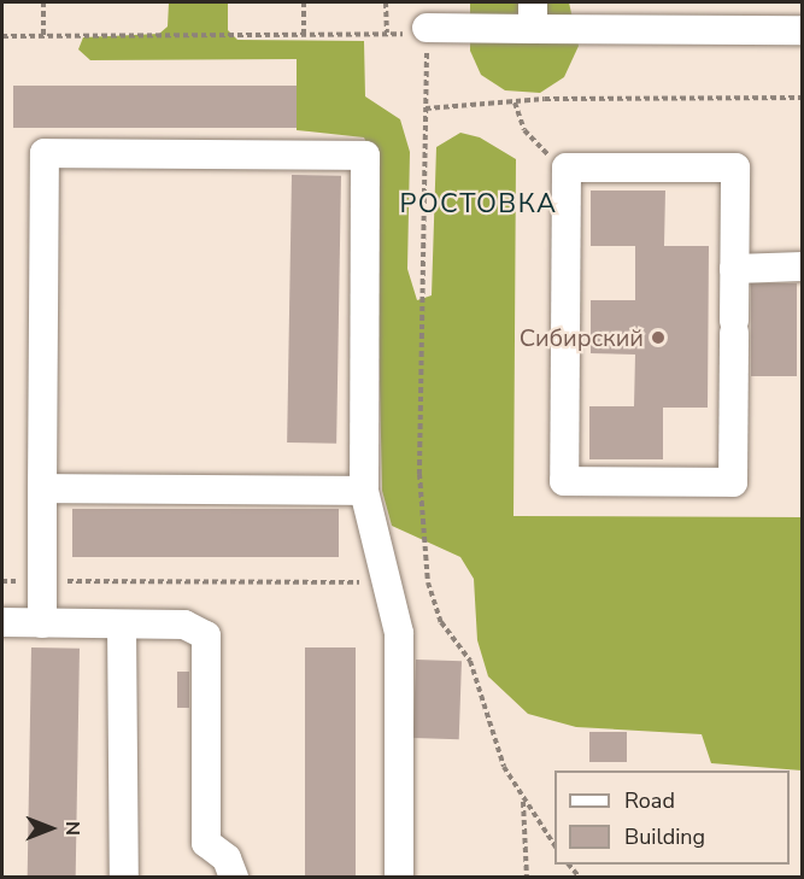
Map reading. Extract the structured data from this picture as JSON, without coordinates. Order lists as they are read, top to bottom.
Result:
{
  "districts": ["РОСТОВКА"],
  "places": ["Сибирский"],
  "legend": ["Road", "Building"],
  "north": "right"
}
